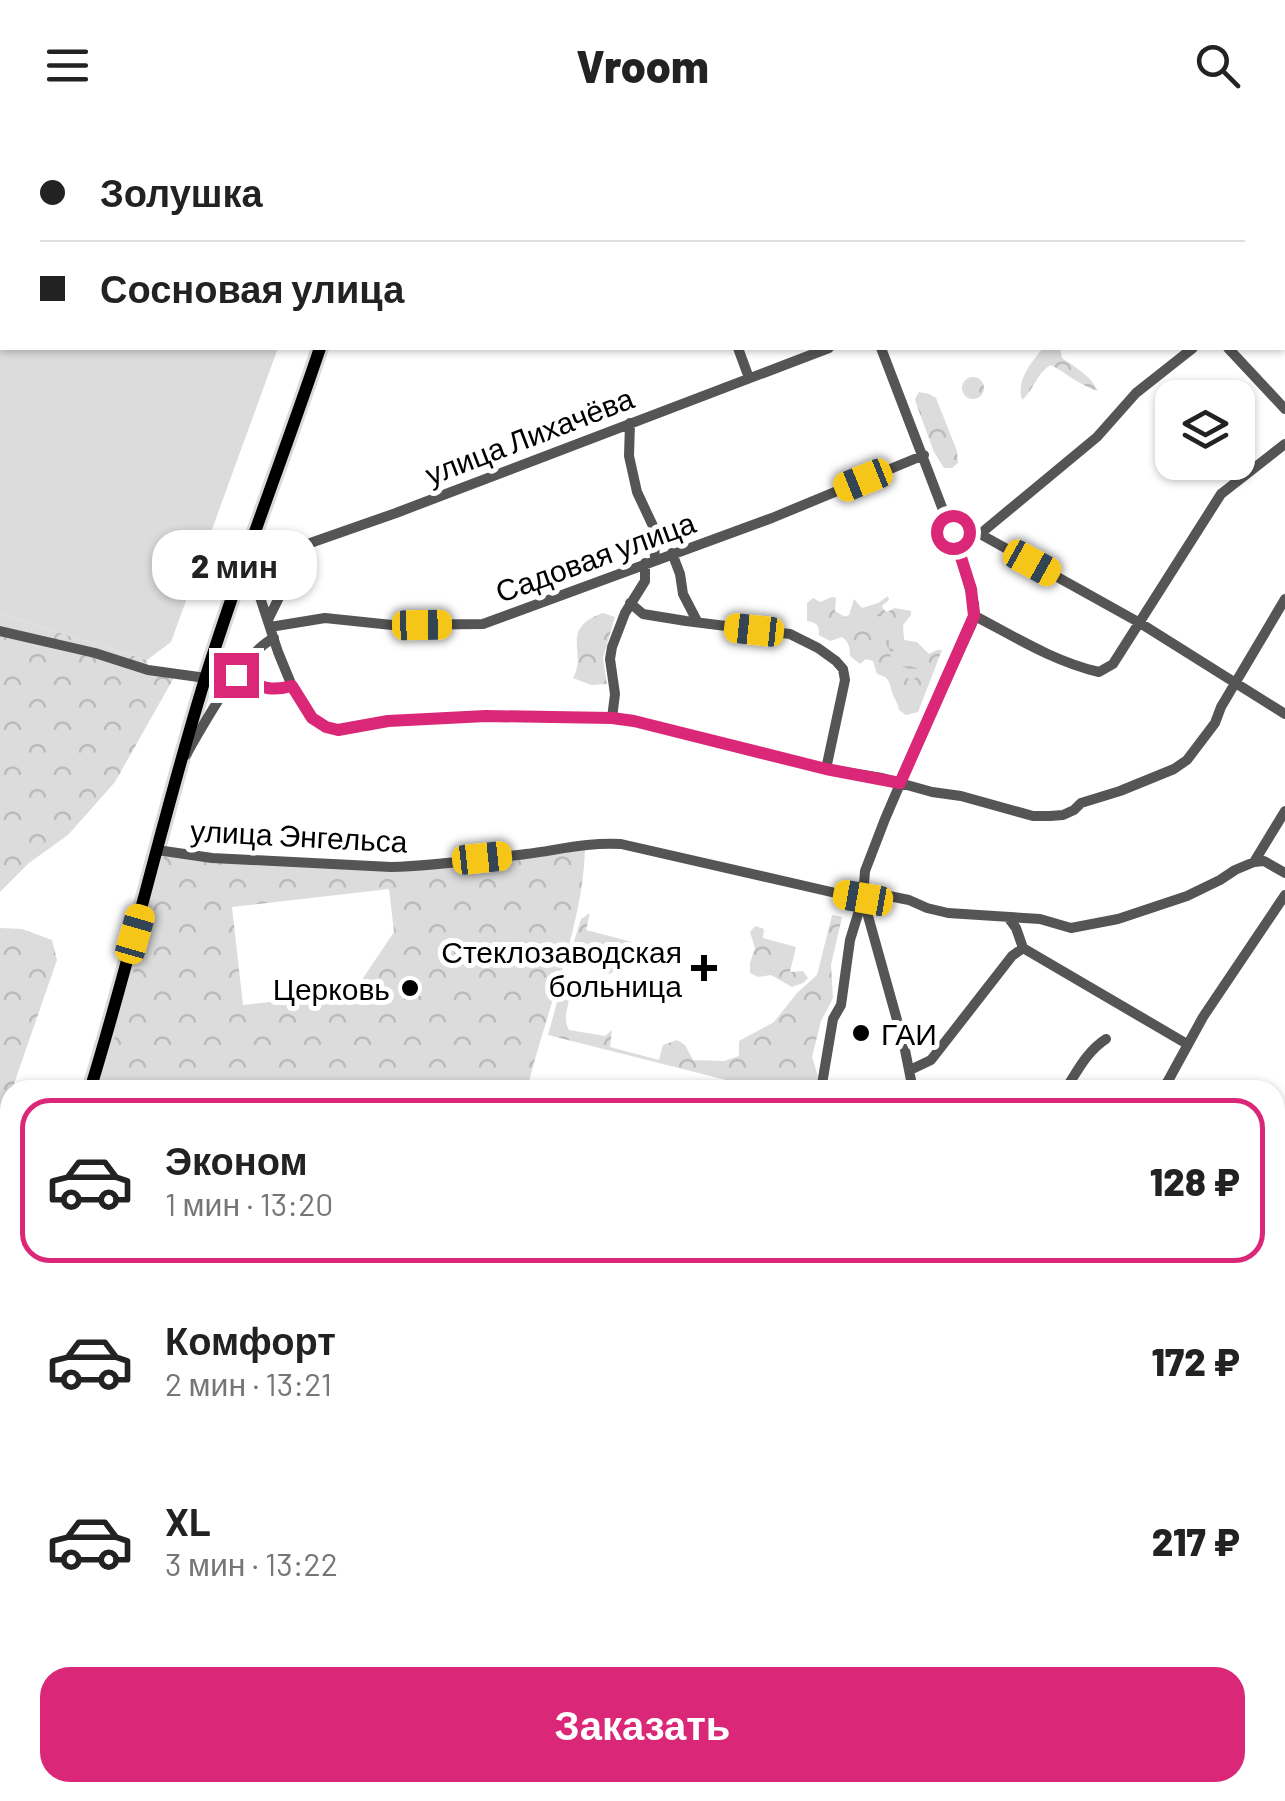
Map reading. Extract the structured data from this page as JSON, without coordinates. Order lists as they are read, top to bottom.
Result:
{
  "streets": {
    "street": ["улица Лихачёва", "Садовая улица", "улица Энгельса"]
  },
  "places": {
    "health": ["Стеклозаводская больница"],
    "other": ["Церковь", "ГАИ"]
  },
  "page": {
    "header": "Vroom",
    "banner": ["Золушка", "Сосновая улица"],
    "bubble": "2 мин",
    "list": [
      {
        "name": "Эконом",
        "note": "1 мин · 13:20",
        "value": "128 ₽"
      },
      {
        "name": "Комфорт",
        "note": "2 мин · 13:21",
        "value": "172 ₽"
      },
      {
        "name": "XL",
        "note": "3 мин · 13:22",
        "value": "217 ₽"
      }
    ],
    "buttons": "Заказать"
  }
}
